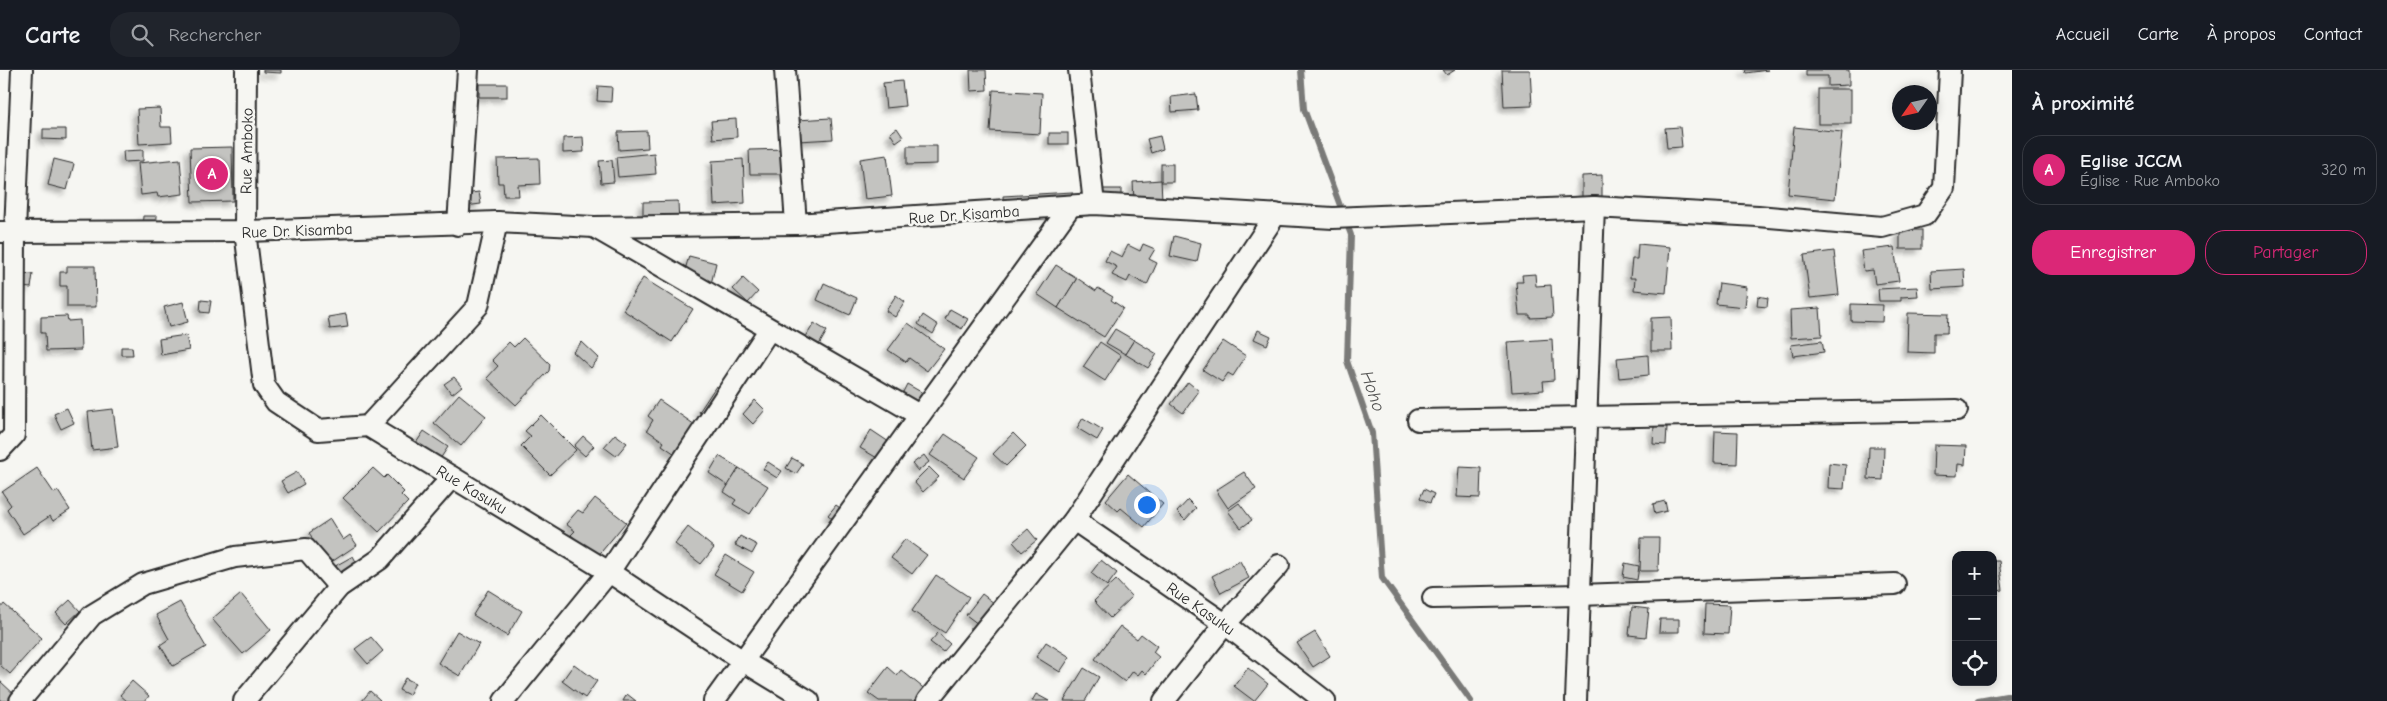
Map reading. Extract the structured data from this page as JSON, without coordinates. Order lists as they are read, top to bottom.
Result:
{
  "streets": {
    "street": ["Rue Amboko", "Rue Dr. Kisamba", "Rue Kasuku"]
  },
  "crossings": [
    ["Rue Amboko", "Rue Dr. Kisamba"]
  ],
  "water": ["Hoho"],
  "north": "bottom left",
  "page": {
    "header": "Carte",
    "search": "Rechercher",
    "nav": [
      "Accueil",
      "Carte",
      "À propos",
      "Contact"
    ],
    "heading": "À proximité",
    "list": [
      {
        "mark": "A",
        "name": "Eglise JCCM",
        "note": "Église · Rue Amboko",
        "value": "320 m"
      }
    ],
    "pins": "A",
    "buttons": ["Enregistrer", "Partager"],
    "map_buttons": ["+", "−"]
  }
}
